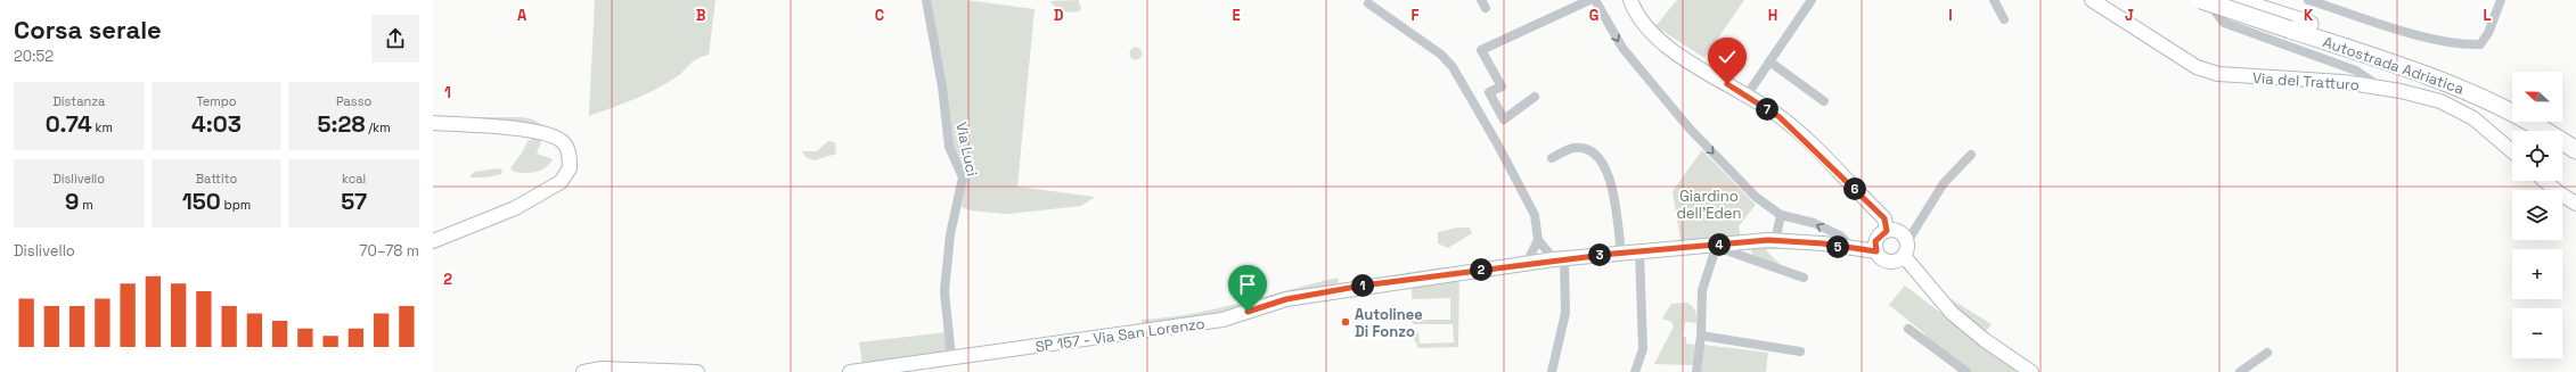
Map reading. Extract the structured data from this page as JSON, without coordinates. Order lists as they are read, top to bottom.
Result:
{
  "streets": {
    "highway": ["Autostrada Adriatica"],
    "main road": ["Via del Tratturo", "SP 157 - Via San Lorenzo"],
    "street": ["Via Luci"]
  },
  "crossings": [
    ["Via Luci", "SP 157 - Via San Lorenzo"]
  ],
  "parks": ["Giardino dell'Eden"],
  "places": ["Autolinee Di Fonzo"],
  "north": "left",
  "page": {
    "heading": ["Corsa serale", "20:52"],
    "map_buttons": ["+", "−"],
    "stats": [
      ["Distanza", "0.74 km"],
      ["Tempo", "4:03"],
      ["Passo", "5:28 /km"],
      ["Dislivello", "9 m"],
      ["Battito", "150 bpm"],
      ["kcal", "57"]
    ],
    "pins": [
      "7",
      "6",
      "4",
      "5",
      "3",
      "2",
      "1"
    ],
    "chart": ["Dislivello", "70–78 m"]
  },
  "grid": {
    "columns": [
      "A",
      "B",
      "C",
      "D",
      "E",
      "F",
      "G",
      "H",
      "I",
      "J",
      "K",
      "L"
    ],
    "rows": ["1", "2"]
  }
}
